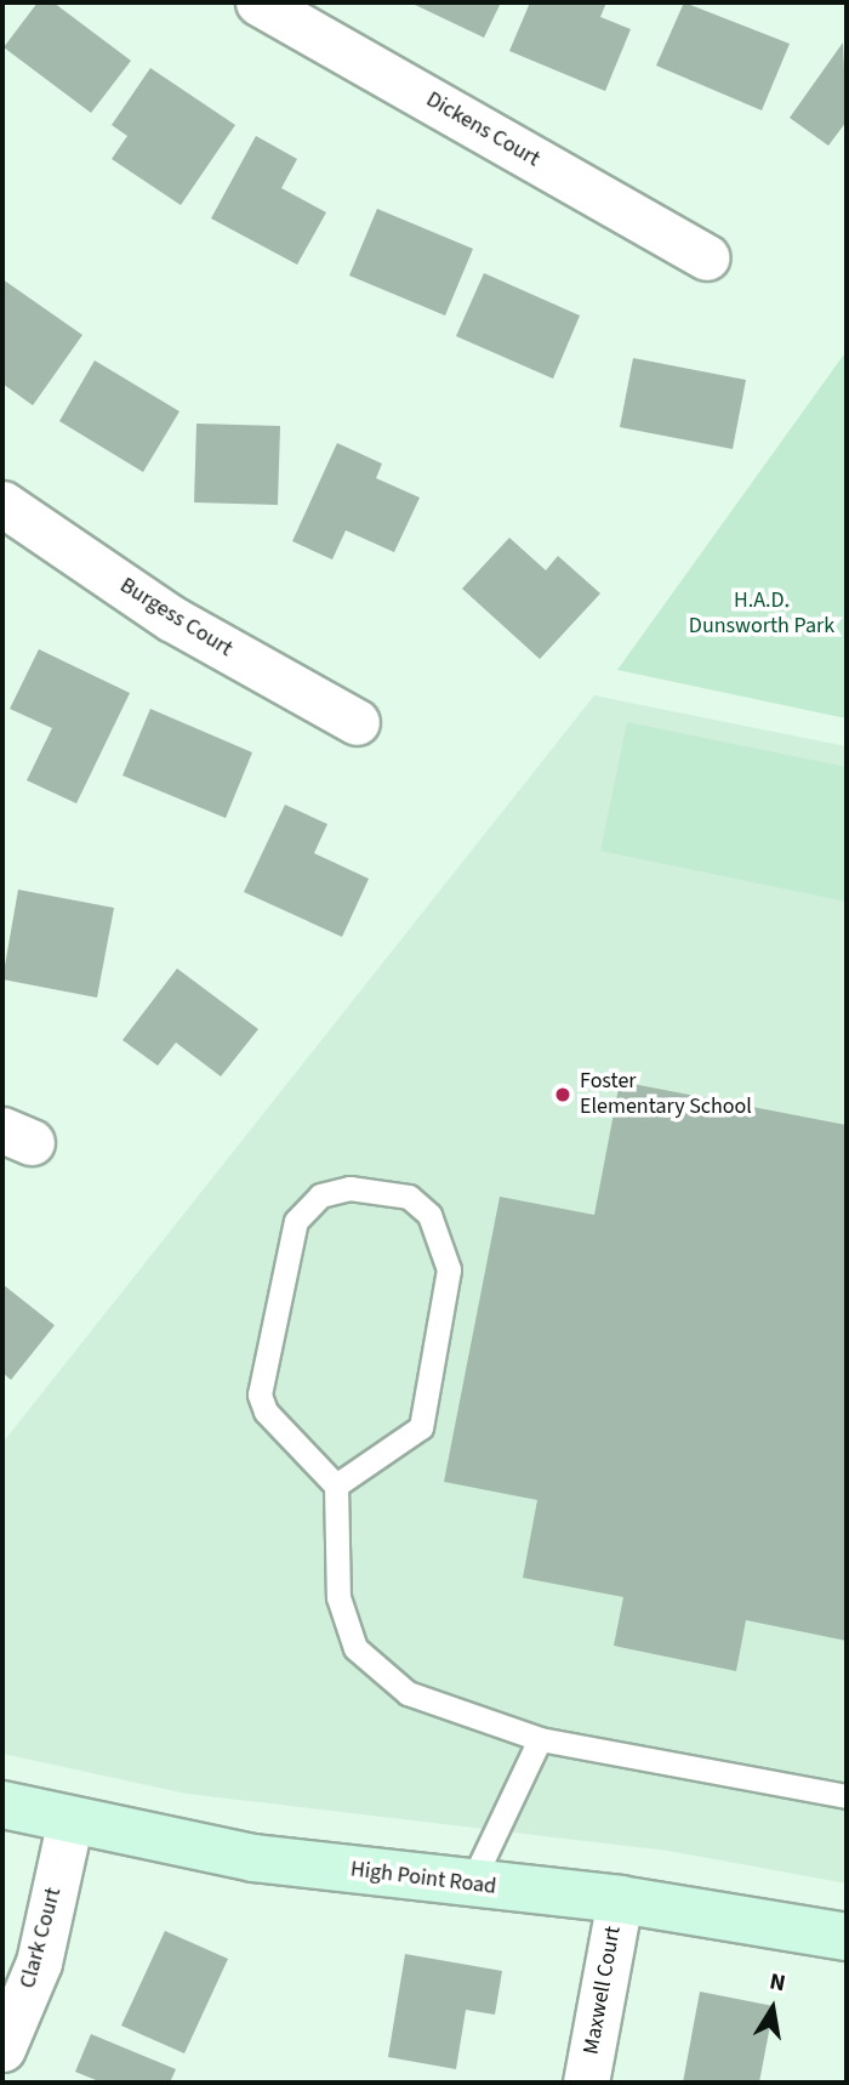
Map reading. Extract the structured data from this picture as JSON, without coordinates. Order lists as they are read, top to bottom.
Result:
{
  "streets": {
    "street": [
      "Dickens Court",
      "Burgess Court",
      "High Point Road",
      "Clark Court",
      "Maxwell Court"
    ]
  },
  "crossings": [
    ["High Point Road", "Clark Court"],
    ["High Point Road", "Maxwell Court"]
  ],
  "parks": ["H.A.D. Dunsworth Park"],
  "places": ["Foster Elementary School"],
  "north": "top"
}
